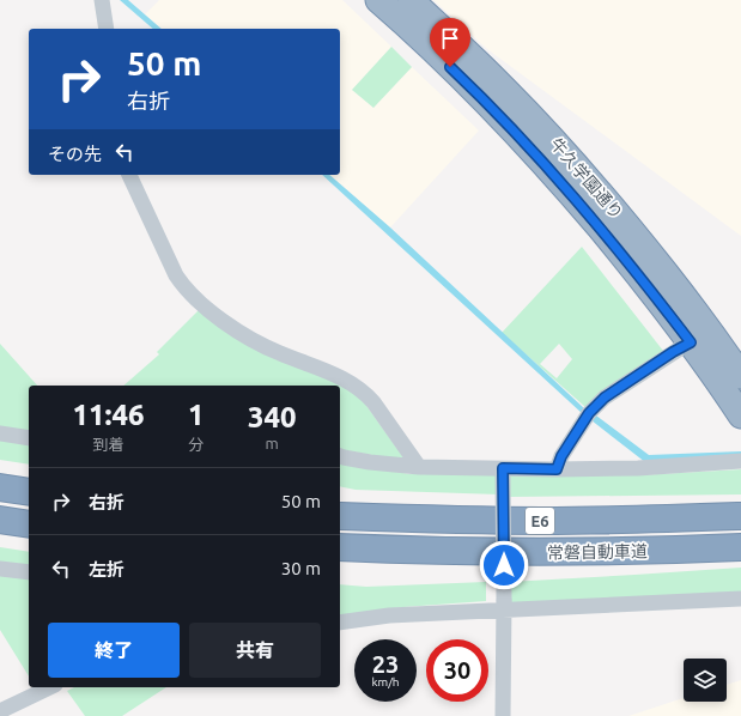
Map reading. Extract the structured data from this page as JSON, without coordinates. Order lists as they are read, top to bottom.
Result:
{
  "streets": {
    "highway": ["牛久学園通り", "E6", "常磐自動車道"]
  },
  "page": {
    "turn": ["50 m", "右折"],
    "then": "その先",
    "eta": [
      "11:46",
      "到着",
      "1",
      "分",
      "340",
      "m"
    ],
    "list": [
      {
        "name": "右折",
        "value": "50 m"
      },
      {
        "name": "左折",
        "value": "30 m"
      }
    ],
    "buttons": ["終了", "共有"],
    "speed": "23 km/h",
    "limit": "30"
  }
}
